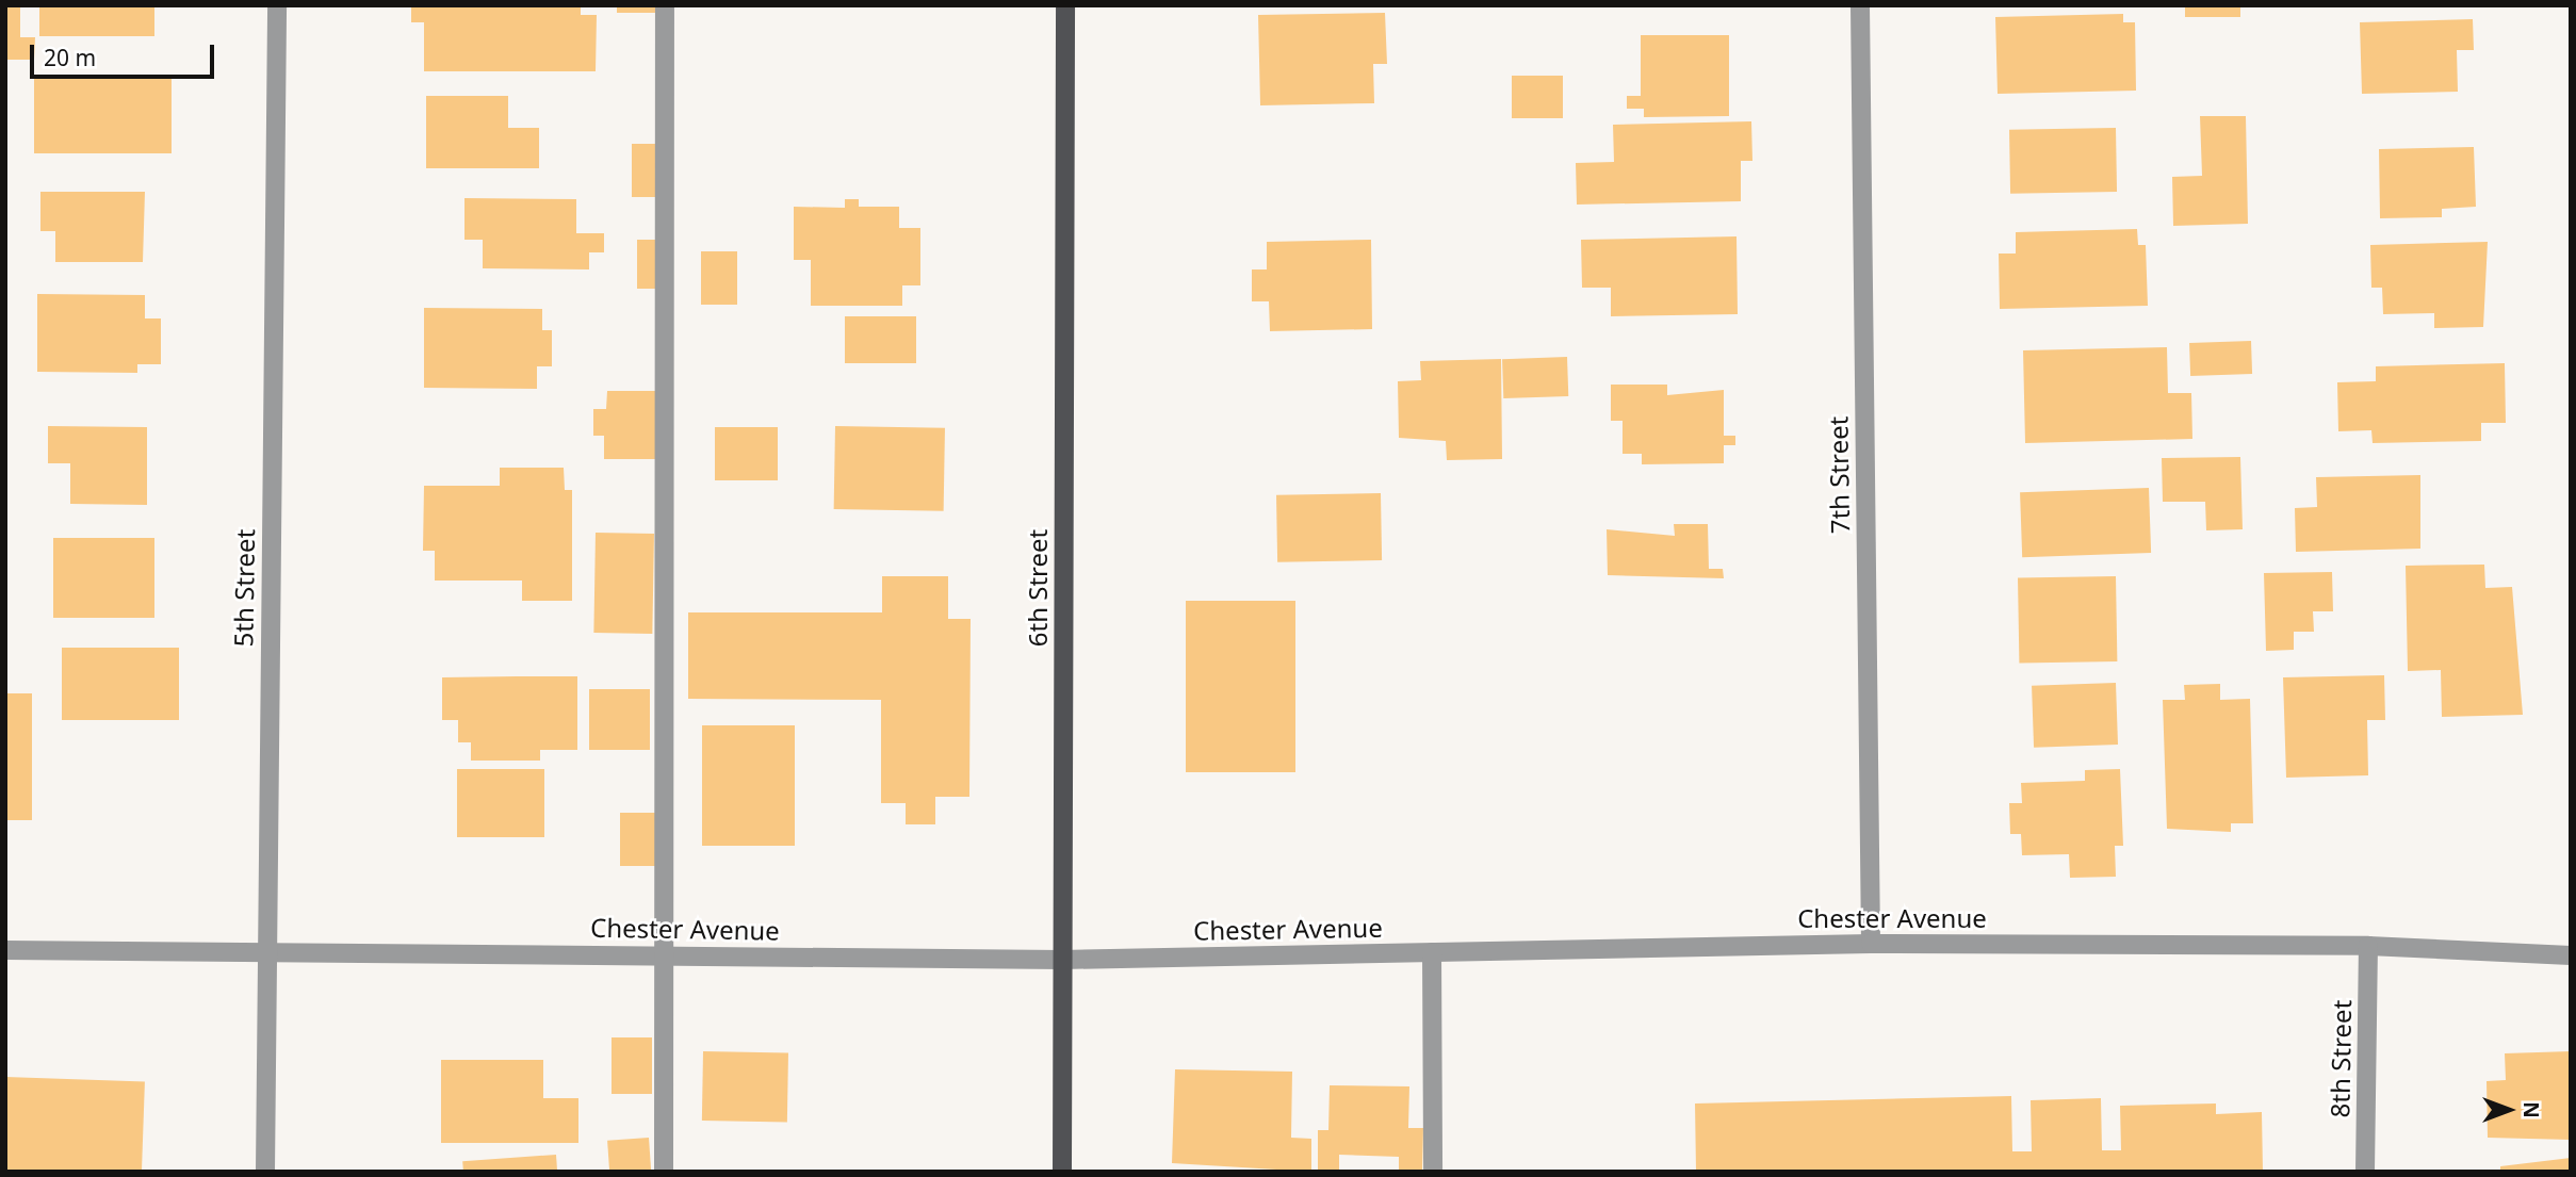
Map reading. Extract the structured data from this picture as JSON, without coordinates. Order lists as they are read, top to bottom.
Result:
{
  "streets": {
    "main road": ["6th Street"],
    "street": [
      "7th Street",
      "5th Street",
      "Chester Avenue",
      "8th Street"
    ]
  },
  "crossings": [
    ["7th Street", "Chester Avenue"],
    ["5th Street", "Chester Avenue"],
    ["6th Street", "Chester Avenue"],
    ["Chester Avenue", "8th Street"]
  ],
  "scale_bar": "20 m",
  "north": "right"
}
